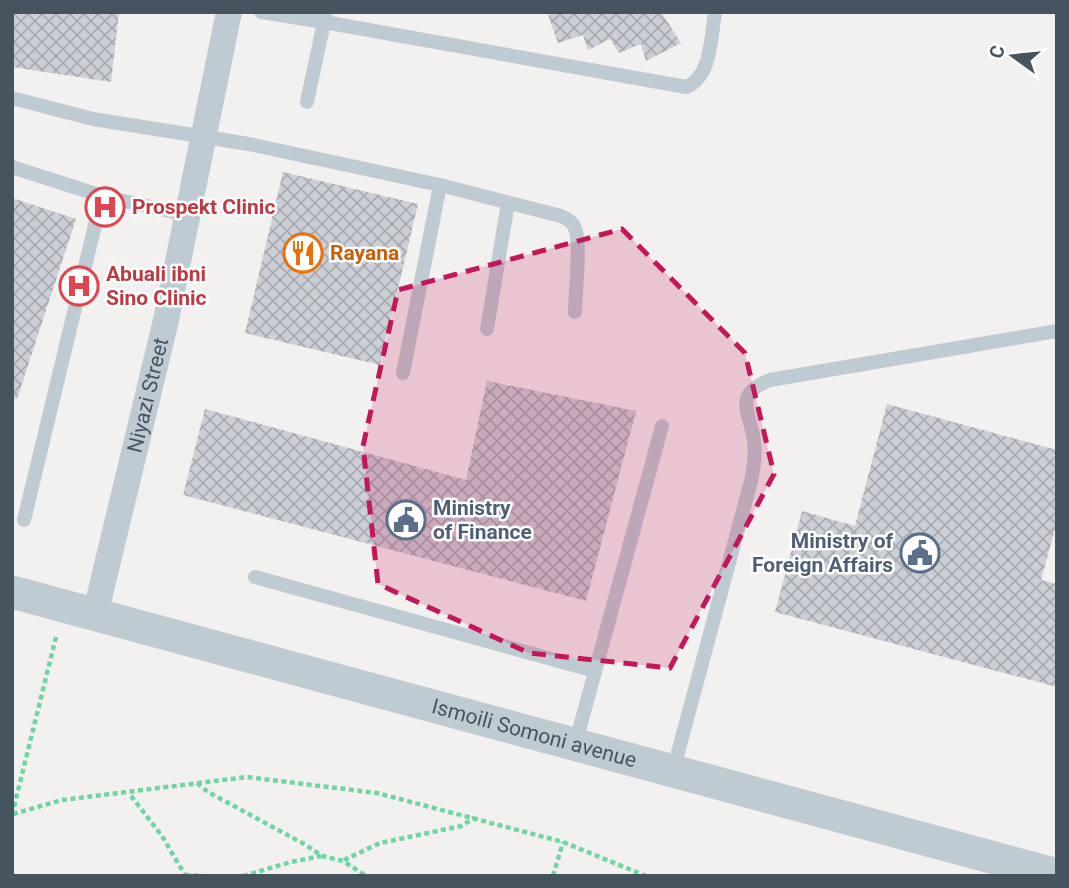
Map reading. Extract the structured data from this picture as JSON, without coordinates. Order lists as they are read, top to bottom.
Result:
{
  "streets": {
    "street": ["Niyazi Street", "Ismoili Somoni avenue"]
  },
  "crossings": [
    ["Niyazi Street", "Ismoili Somoni avenue"]
  ],
  "places": {
    "hospital": ["Prospekt Clinic", "Abuali ibni Sino Clinic"],
    "restaurant": ["Rayana"],
    "public building": ["Ministry of Finance", "Ministry of Foreign Affairs"]
  },
  "north": "left"
}
